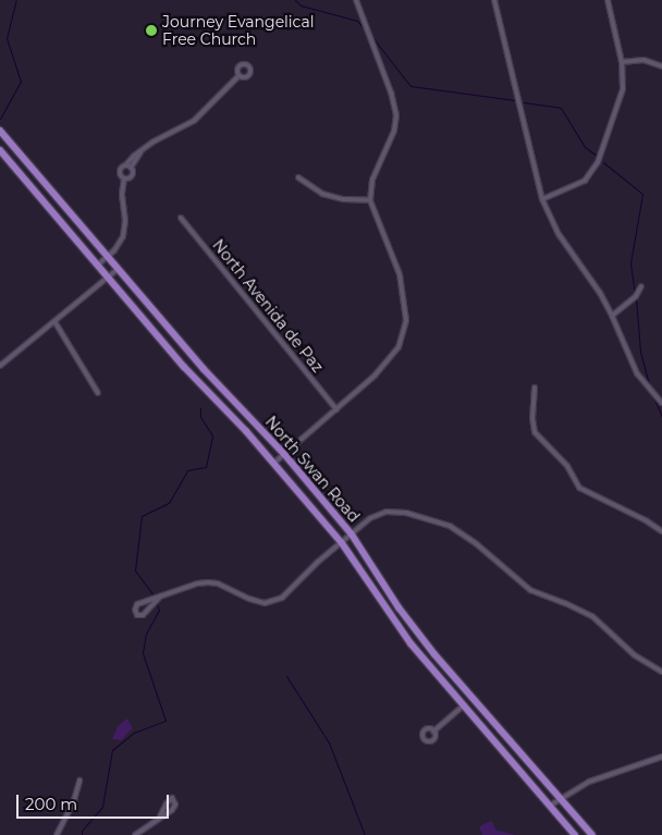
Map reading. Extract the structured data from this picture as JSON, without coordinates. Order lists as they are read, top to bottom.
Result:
{
  "streets": {
    "main road": ["North Swan Road"],
    "street": ["North Avenida de Paz"]
  },
  "places": ["Journey Evangelical Free Church"],
  "scale_bar": "200 m"
}
